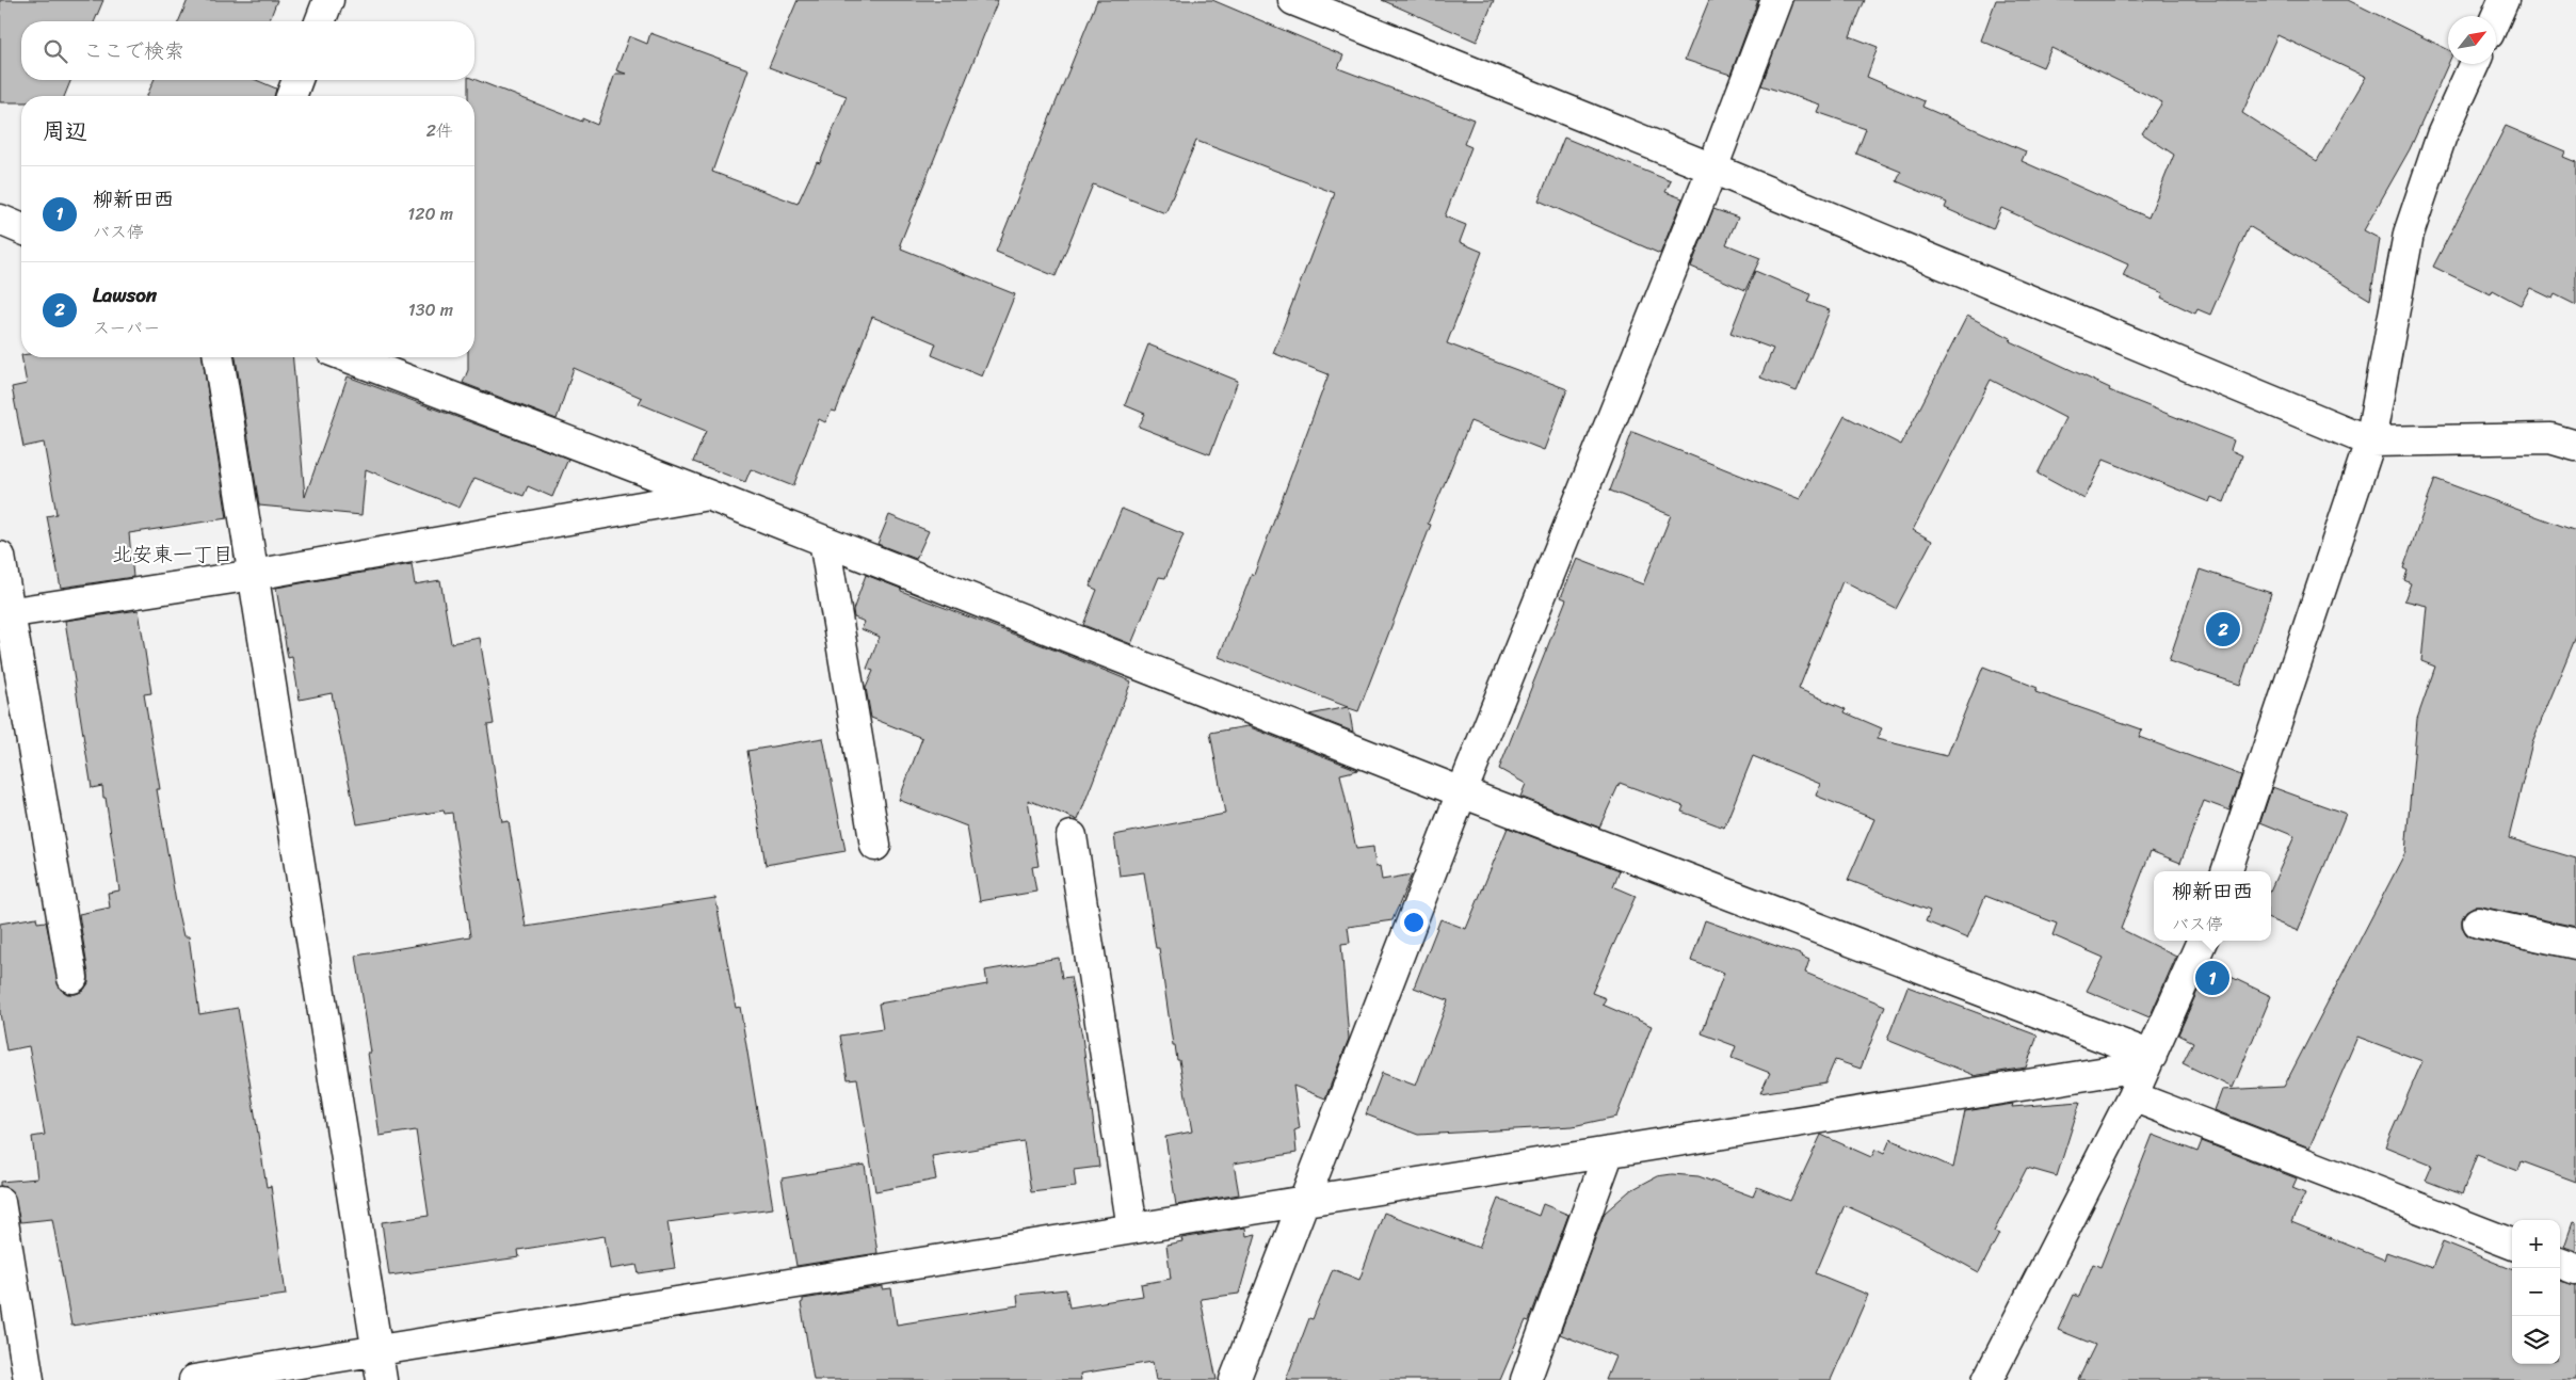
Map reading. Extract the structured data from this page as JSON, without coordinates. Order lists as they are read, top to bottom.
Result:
{
  "districts": ["北安東一丁目"],
  "north": "top right",
  "page": {
    "search": "ここで検索",
    "heading": ["周辺", "2件"],
    "list": [
      {
        "mark": "1",
        "name": "柳新田西",
        "note": "バス停",
        "value": "120 m"
      },
      {
        "mark": "2",
        "name": "Lawson",
        "note": "スーパー",
        "value": "130 m"
      }
    ],
    "pins": ["2", "1"],
    "popup": ["柳新田西", "バス停"],
    "map_buttons": ["+", "−"]
  }
}
